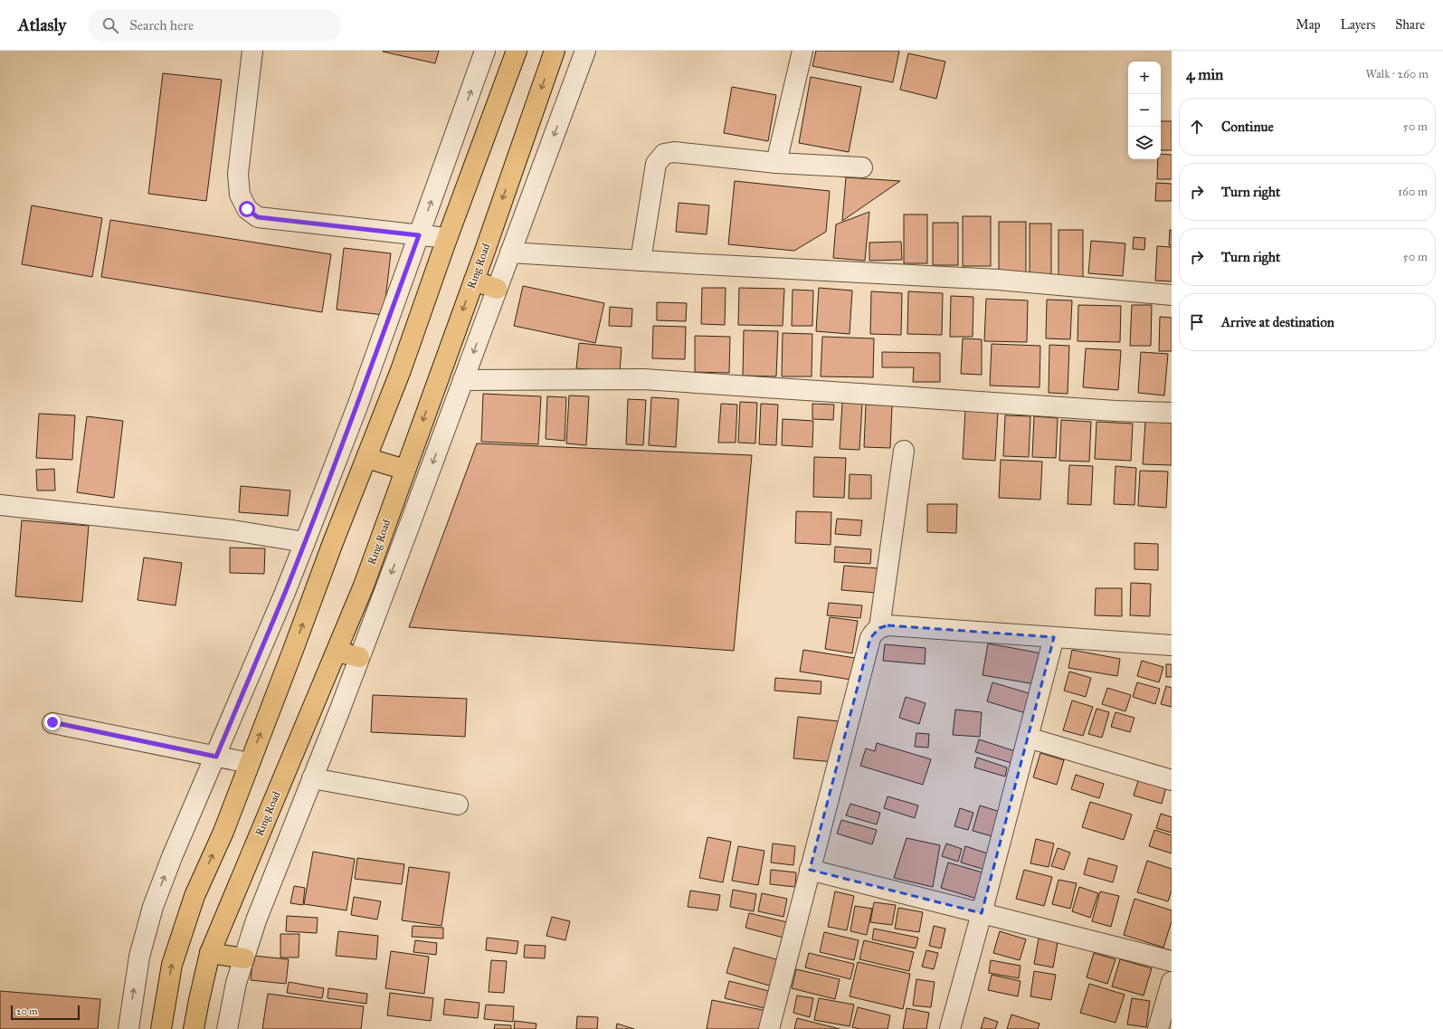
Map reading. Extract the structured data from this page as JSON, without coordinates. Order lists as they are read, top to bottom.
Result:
{
  "streets": {
    "highway": ["Ring Road"]
  },
  "scale_bar": "20 m",
  "page": {
    "header": "Atlasly",
    "search": "Search here",
    "nav": ["Map", "Layers", "Share"],
    "heading": ["4 min", "Walk · 260 m"],
    "map_buttons": ["+", "−"],
    "list": [
      ["Continue", "50 m"],
      ["Turn right", "160 m"],
      ["Turn right", "50 m"],
      "Arrive at destination"
    ],
    "scale": "20 m"
  }
}
